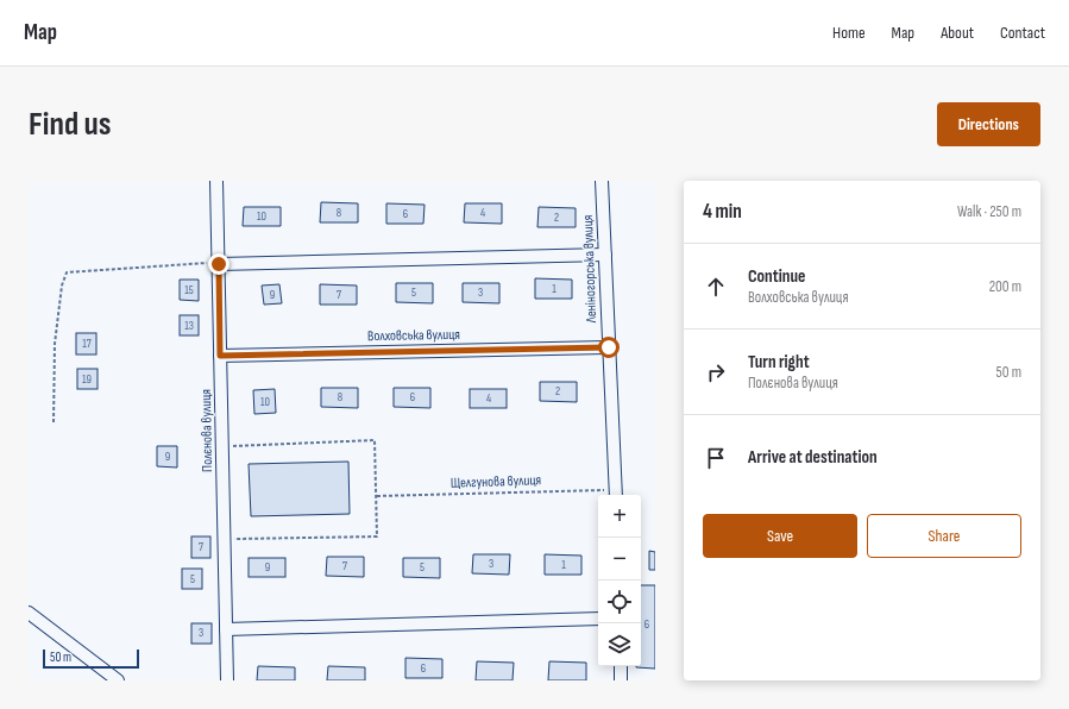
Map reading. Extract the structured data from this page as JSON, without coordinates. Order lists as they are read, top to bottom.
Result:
{
  "streets": {
    "street": ["Леніногорська вулиця", "Волховська вулиця", "Полєнова вулиця"],
    "path": ["Щелгунова вулиця"]
  },
  "crossings": [
    ["Леніногорська вулиця", "Волховська вулиця"],
    ["Леніногорська вулиця", "Щелгунова вулиця"],
    ["Волховська вулиця", "Полєнова вулиця"]
  ],
  "house_numbers": [
    "8",
    "4",
    "6",
    "10",
    "2",
    "1",
    "15",
    "5",
    "3",
    "9",
    "7",
    "13",
    "17",
    "19",
    "2",
    "8",
    "6",
    "4",
    "10",
    "9",
    "7",
    "3",
    "1",
    "7",
    "9",
    "5",
    "5",
    "6",
    "3",
    "6"
  ],
  "scale_bar": "50 m",
  "page": {
    "header": "Map",
    "nav": [
      "Home",
      "Map",
      "About",
      "Contact"
    ],
    "buttons": [
      "Directions",
      ["Save", "Share"]
    ],
    "title": "Find us",
    "heading": ["4 min", "Walk · 250 m"],
    "list": [
      ["Continue", "Волховська вулиця", "200 m"],
      ["Turn right", "Полєнова вулиця", "50 m"],
      "Arrive at destination"
    ],
    "map_buttons": ["+", "−"],
    "scale": "50 m"
  }
}
